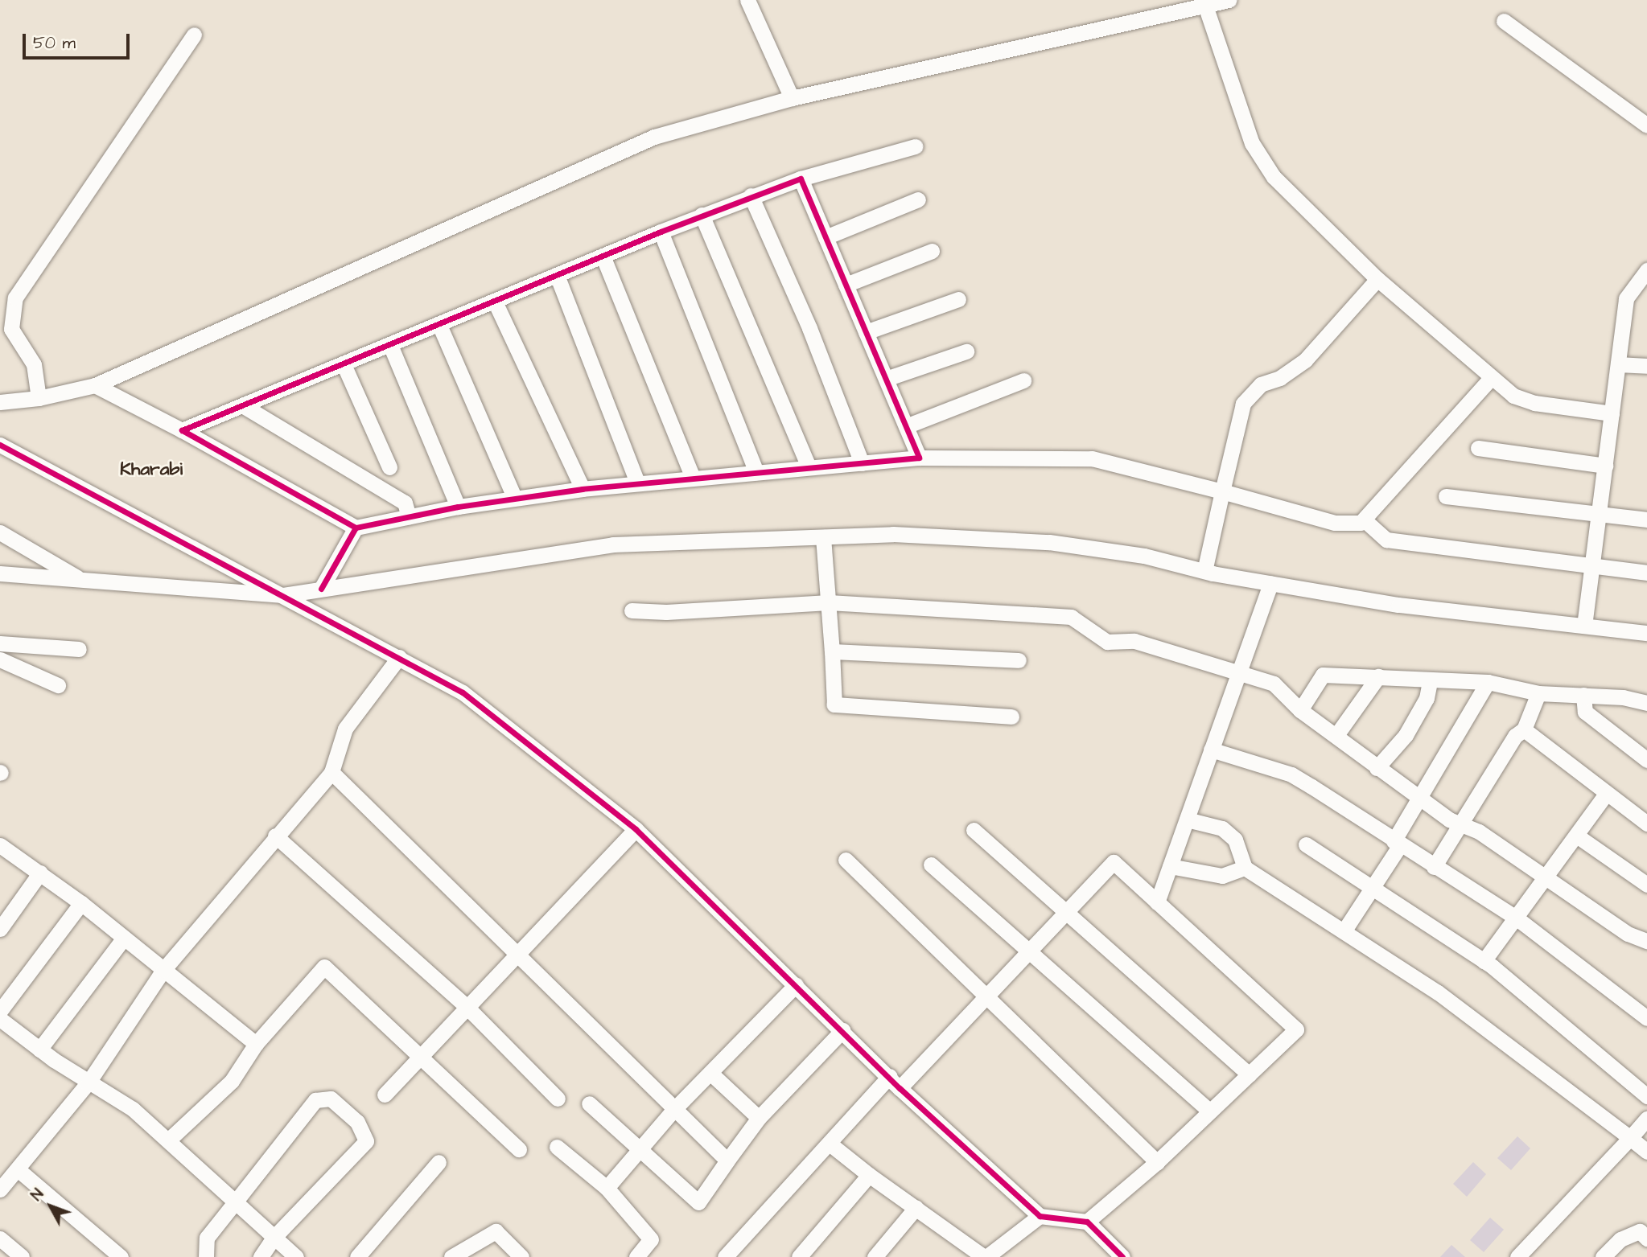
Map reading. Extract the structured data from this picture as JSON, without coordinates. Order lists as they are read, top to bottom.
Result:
{
  "districts": ["Kharabi"],
  "scale_bar": "50 m",
  "north": "top left"
}
